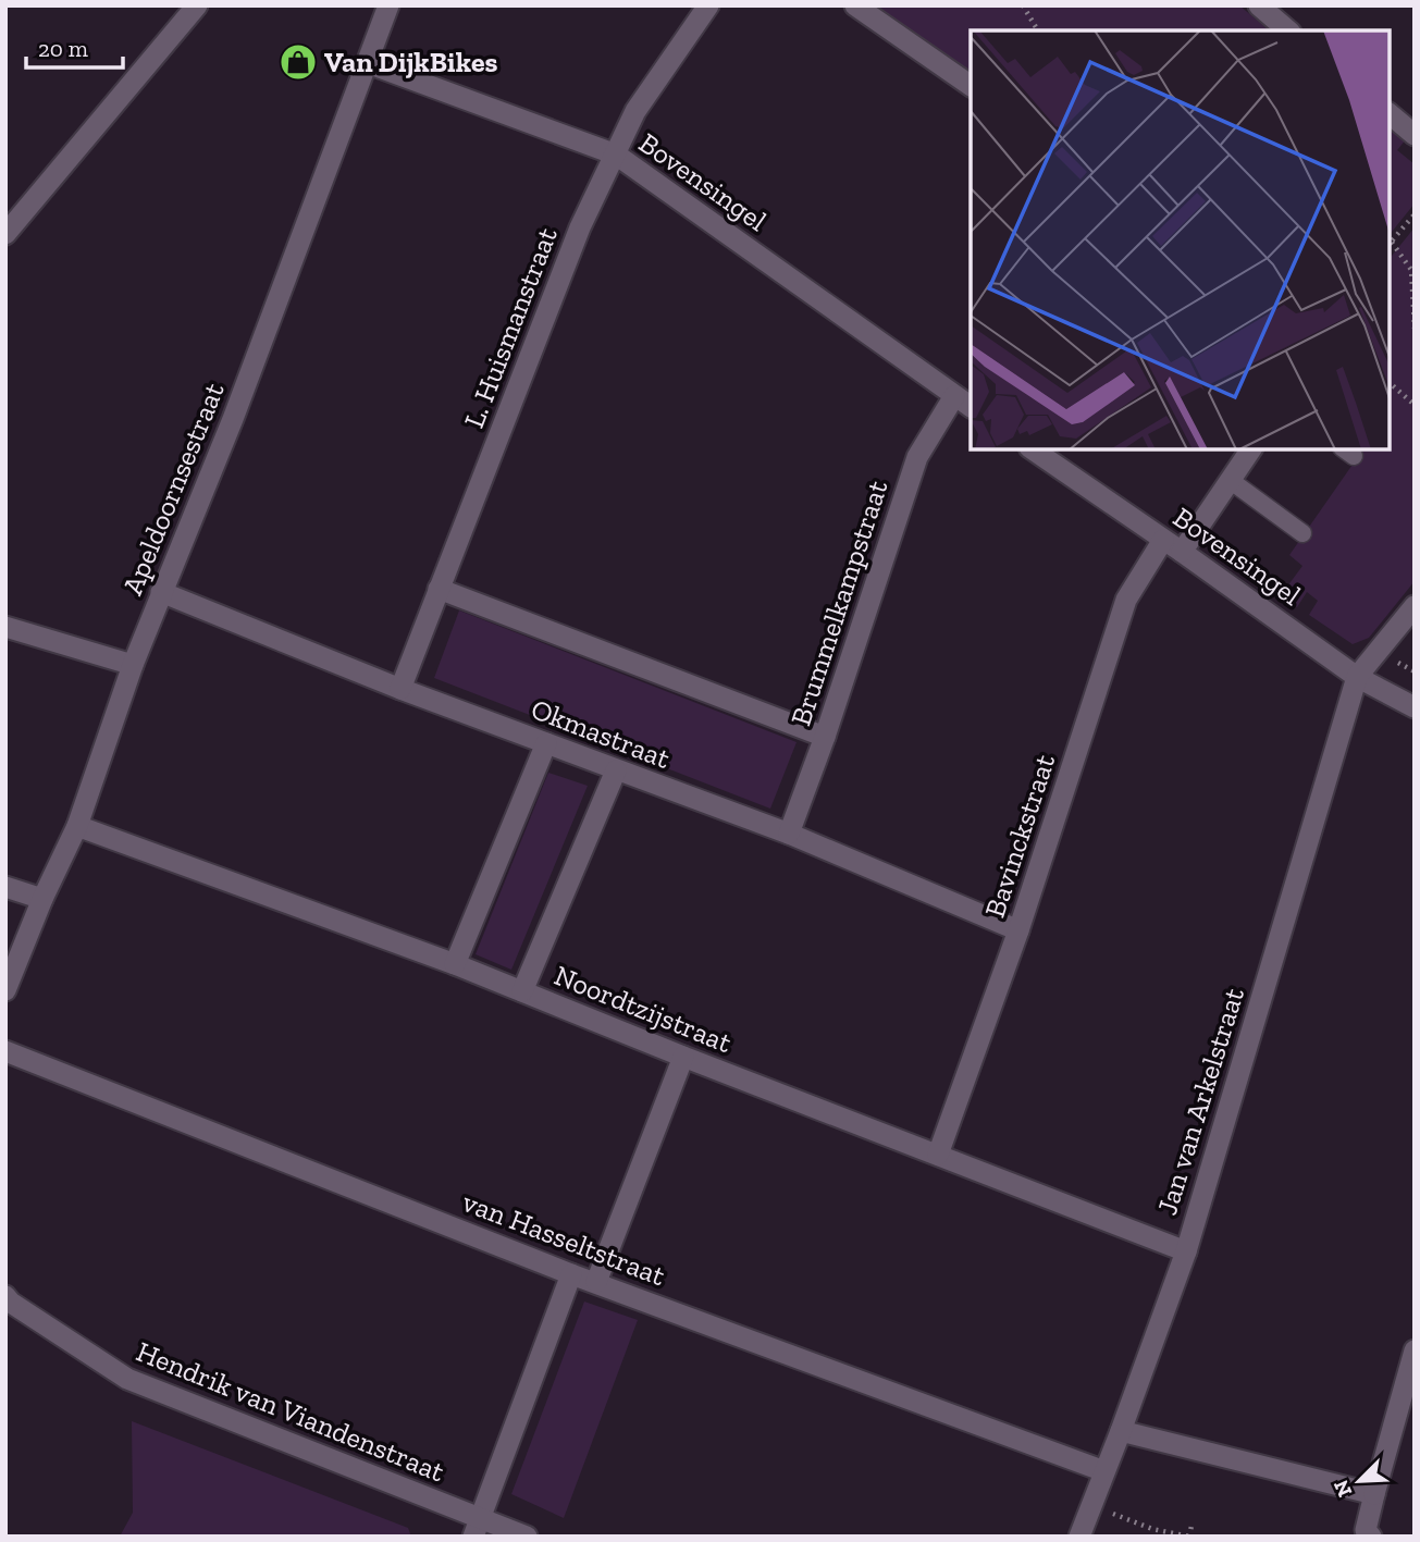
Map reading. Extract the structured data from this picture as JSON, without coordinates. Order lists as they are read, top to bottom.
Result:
{
  "streets": {
    "street": [
      "Bovensingel",
      "L. Huismanstraat",
      "Apeldoornsestraat",
      "Brummelkampstraat",
      "Okmastraat",
      "Bavinckstraat",
      "Noordtzijstraat",
      "Jan van Arkelstraat",
      "van Hasseltstraat",
      "Hendrik van Viandenstraat"
    ]
  },
  "crossings": [
    ["Bovensingel", "L. Huismanstraat"],
    ["Bovensingel", "Apeldoornsestraat"],
    ["Bovensingel", "Brummelkampstraat"],
    ["Bovensingel", "Bavinckstraat"],
    ["Bovensingel", "Jan van Arkelstraat"],
    ["L. Huismanstraat", "Okmastraat"],
    ["Apeldoornsestraat", "Okmastraat"],
    ["Apeldoornsestraat", "Noordtzijstraat"],
    ["Brummelkampstraat", "Okmastraat"],
    ["Okmastraat", "Bavinckstraat"],
    ["Bavinckstraat", "Noordtzijstraat"],
    ["Noordtzijstraat", "Jan van Arkelstraat"],
    ["Jan van Arkelstraat", "van Hasseltstraat"]
  ],
  "places": {
    "shop": ["Van DijkBikes"]
  },
  "scale_bar": "20 m",
  "north": "bottom left"
}
